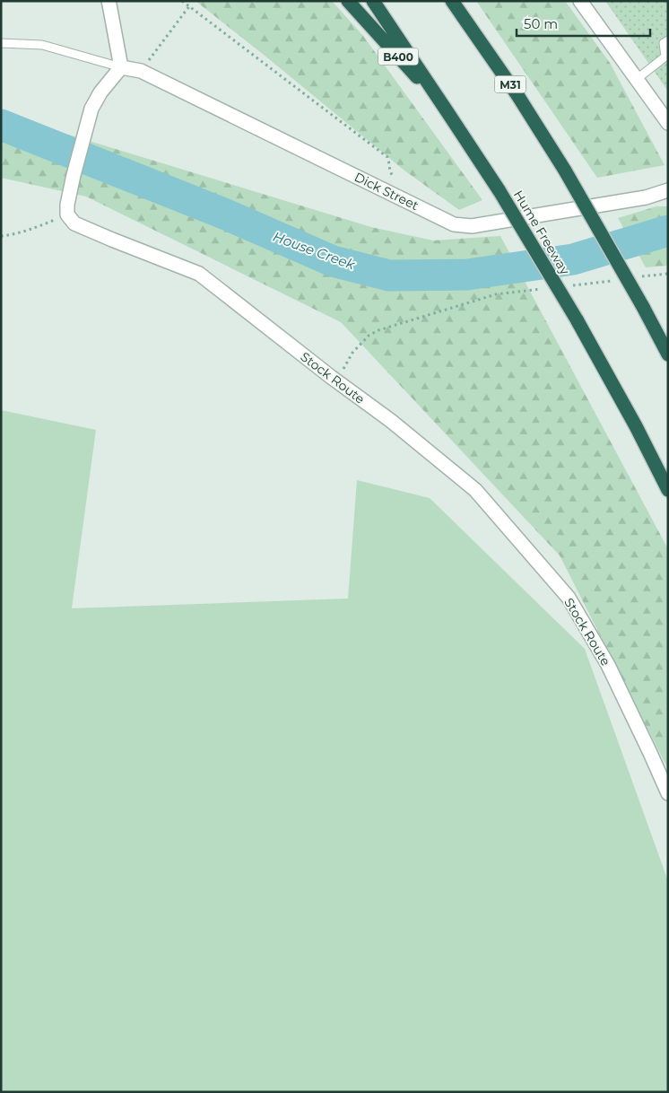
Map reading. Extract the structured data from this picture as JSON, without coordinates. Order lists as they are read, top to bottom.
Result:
{
  "streets": {
    "highway": ["B400", "M31", "Hume Freeway"],
    "street": ["Dick Street", "Stock Route"]
  },
  "crossings": [
    ["B400", "Hume Freeway"]
  ],
  "water": ["House Creek"],
  "scale_bar": "50 m"
}
